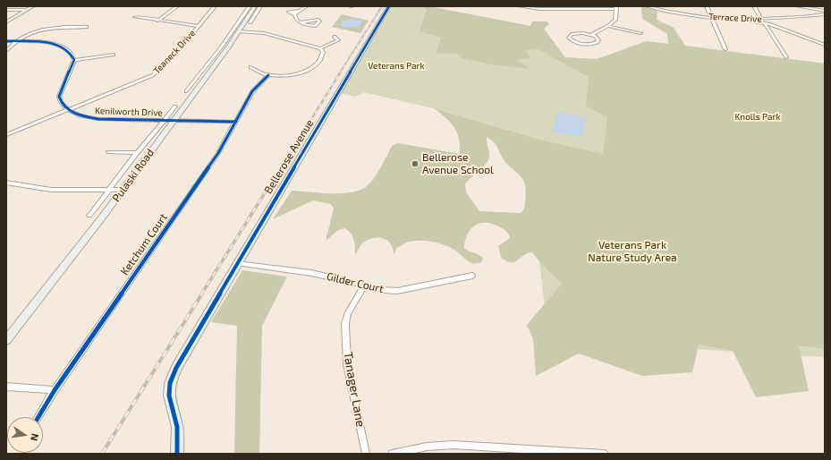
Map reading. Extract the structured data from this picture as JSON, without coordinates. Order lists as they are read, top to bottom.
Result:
{
  "streets": {
    "street": [
      "Terrace Drive",
      "Teaneck Drive",
      "Kenilworth Drive",
      "Bellerose Avenue",
      "Pulaski Road",
      "Ketchum Court",
      "Gilder Court",
      "Tanager Lane"
    ]
  },
  "crossings": [
    ["Teaneck Drive", "Kenilworth Drive"],
    ["Kenilworth Drive", "Pulaski Road"],
    ["Kenilworth Drive", "Ketchum Court"],
    ["Bellerose Avenue", "Gilder Court"],
    ["Gilder Court", "Tanager Lane"]
  ],
  "parks": ["Veterans Park", "Knolls Park", "Veterans Park Nature Study Area"],
  "places": ["Bellerose Avenue School"],
  "north": "right"
}
